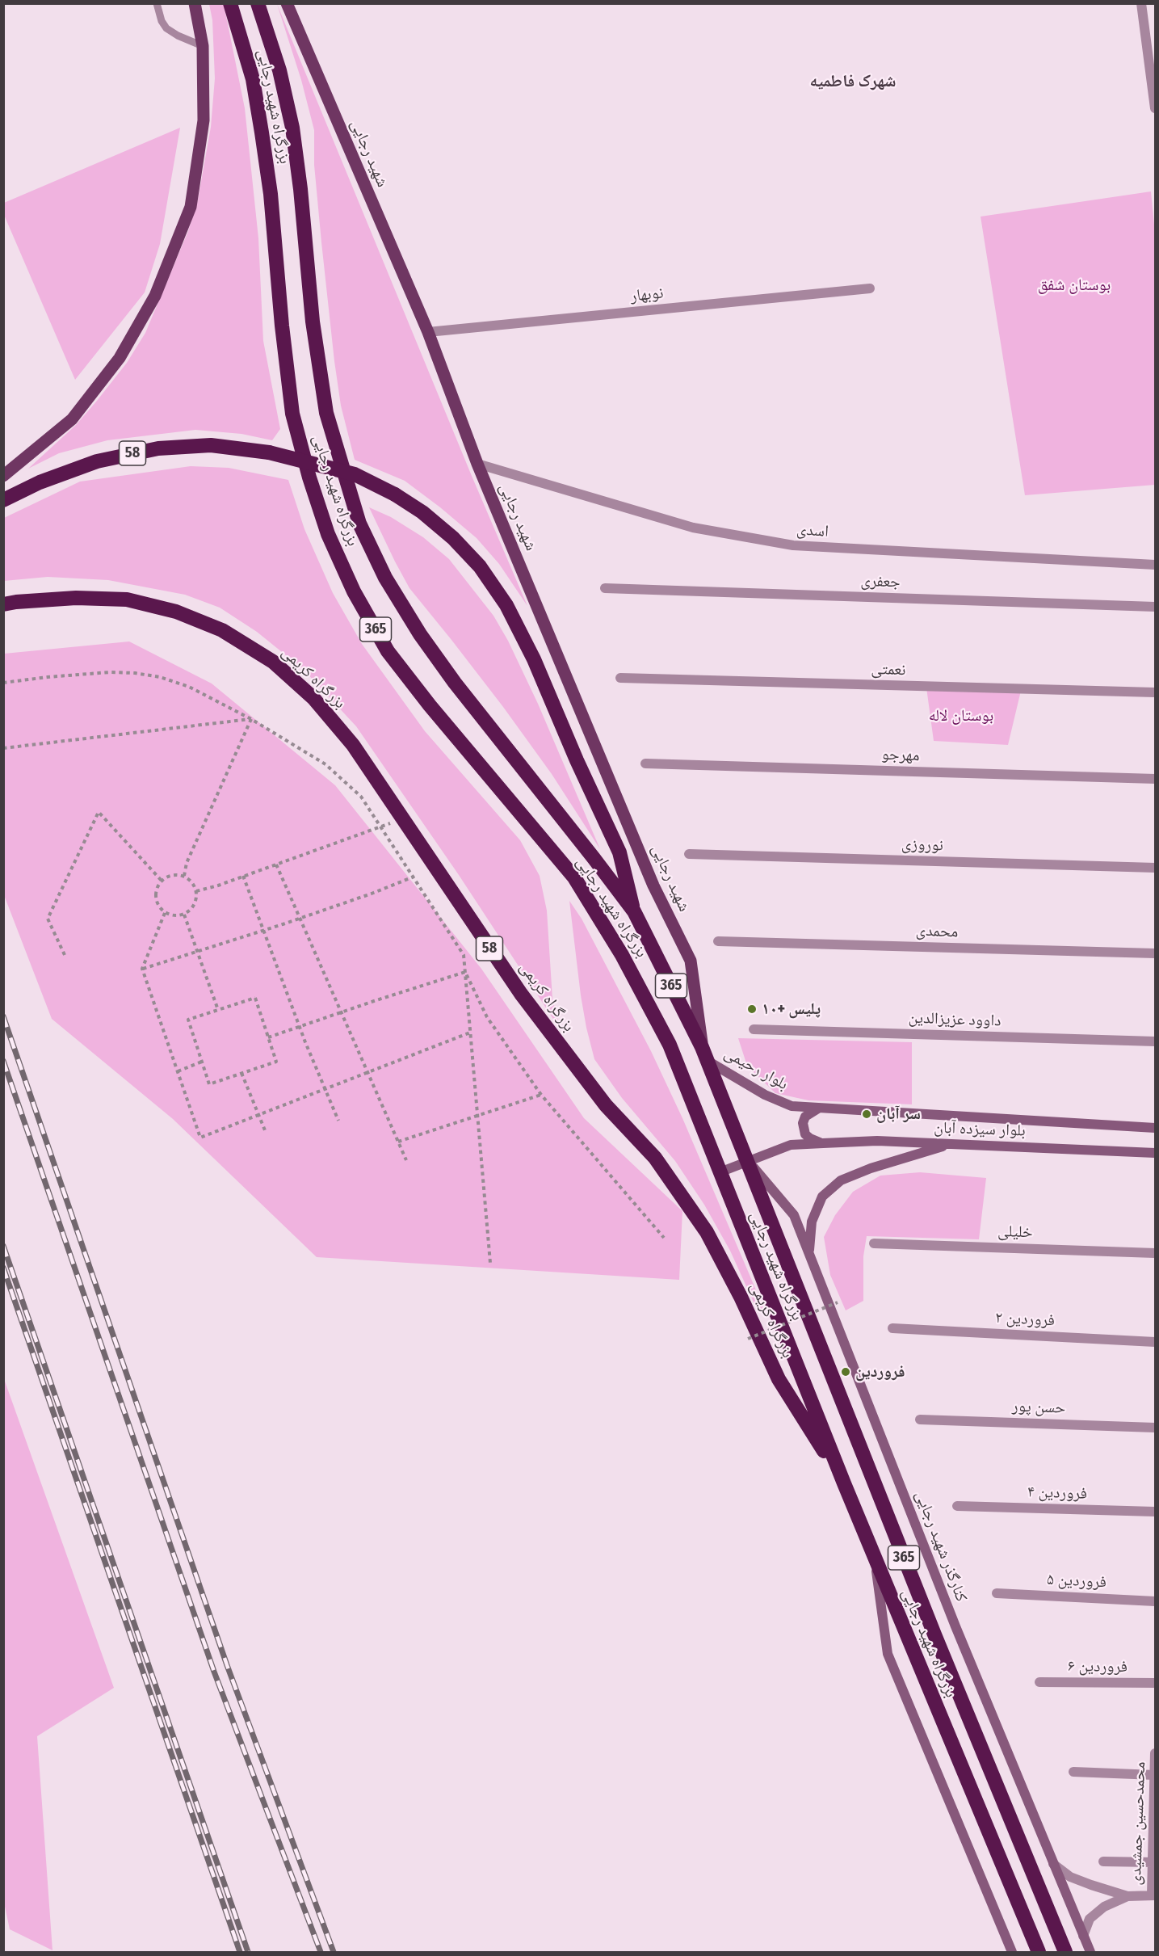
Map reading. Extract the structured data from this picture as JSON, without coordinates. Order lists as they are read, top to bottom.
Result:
{
  "streets": {
    "highway": [
      "بزرگراه شهید رجایی",
      "58",
      "365",
      "بزرگراه کریمی"
    ],
    "main road": ["شهید رجایی"],
    "street": [
      "نوبهار",
      "اسدی",
      "جعفری",
      "نعمتی",
      "مهرجو",
      "نوروزی",
      "محمدی",
      "داوود عزیزالدین",
      "بلوار رحیمی",
      "بلوار سیزده آبان",
      "خلیلی",
      "فروردین ۲",
      "حسن پور",
      "فروردین ۴",
      "کنارگذر شهید رجایی",
      "فروردین ۵",
      "فروردین ۶",
      "محمدحسین جمشیدی"
    ]
  },
  "crossings": [
    ["بزرگراه شهید رجایی", "شهید رجایی"],
    ["بزرگراه شهید رجایی", "58"],
    ["بزرگراه شهید رجایی", "بزرگراه کریمی"],
    ["بزرگراه شهید رجایی", "بلوار رحیمی"],
    ["بزرگراه شهید رجایی", "بلوار سیزده آبان"],
    ["بزرگراه شهید رجایی", "کنارگذر شهید رجایی"],
    ["شهید رجایی", "نوبهار"],
    ["شهید رجایی", "اسدی"],
    ["بلوار رحیمی", "بلوار سیزده آبان"],
    ["بلوار سیزده آبان", "کنارگذر شهید رجایی"]
  ],
  "districts": ["شهرک فاطمیه"],
  "parks": ["بوستان شفق", "بوستان لاله"],
  "places": ["پلیس +۱۰", "سر آبان", "فروردین"]
}
